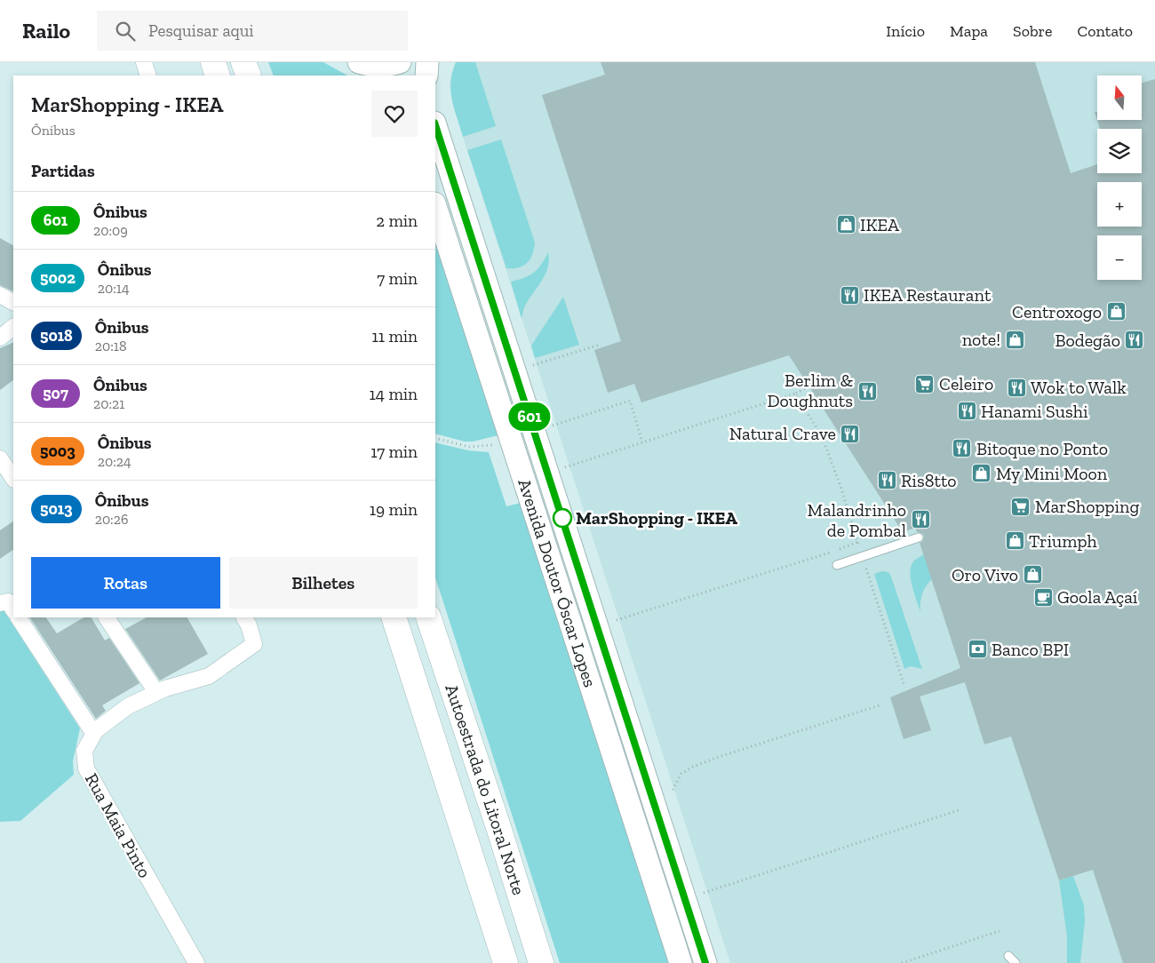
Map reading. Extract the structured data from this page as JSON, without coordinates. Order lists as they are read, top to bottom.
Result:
{
  "streets": {
    "highway": ["Autoestrada do Litoral Norte"],
    "main road": ["Avenida Doutor Óscar Lopes"],
    "street": ["Rua Maia Pinto"]
  },
  "places": {
    "shop": [
      "IKEA",
      "Centroxogo",
      "note!",
      "My Mini Moon",
      "Triumph",
      "Oro Vivo"
    ],
    "restaurant": [
      "IKEA Restaurant",
      "Bodegão",
      "Wok to Walk",
      "Berlim & Doughnuts",
      "Hanami Sushi",
      "Natural Crave",
      "Bitoque no Ponto",
      "Ris8tto",
      "Malandrinho de Pombal"
    ],
    "supermarket": ["Celeiro", "MarShopping"],
    "other": ["MarShopping - IKEA"],
    "cafe": ["Goola Açaí"],
    "bank": ["Banco BPI"]
  },
  "lines": ["bus line 601"],
  "north": "top",
  "page": {
    "header": "Railo",
    "search": "Pesquisar aqui",
    "nav": [
      "Início",
      "Mapa",
      "Sobre",
      "Contato"
    ],
    "on_map": "601",
    "map_buttons": ["+", "−"],
    "heading": [
      ["MarShopping - IKEA", "Ônibus"],
      "Partidas"
    ],
    "list": [
      {
        "mark": "601",
        "name": "Ônibus",
        "note": "20:09",
        "value": "2 min"
      },
      {
        "mark": "5002",
        "name": "Ônibus",
        "note": "20:14",
        "value": "7 min"
      },
      {
        "mark": "5018",
        "name": "Ônibus",
        "note": "20:18",
        "value": "11 min"
      },
      {
        "mark": "507",
        "name": "Ônibus",
        "note": "20:21",
        "value": "14 min"
      },
      {
        "mark": "5003",
        "name": "Ônibus",
        "note": "20:24",
        "value": "17 min"
      },
      {
        "mark": "5013",
        "name": "Ônibus",
        "note": "20:26",
        "value": "19 min"
      }
    ],
    "buttons": ["Rotas", "Bilhetes"]
  }
}
